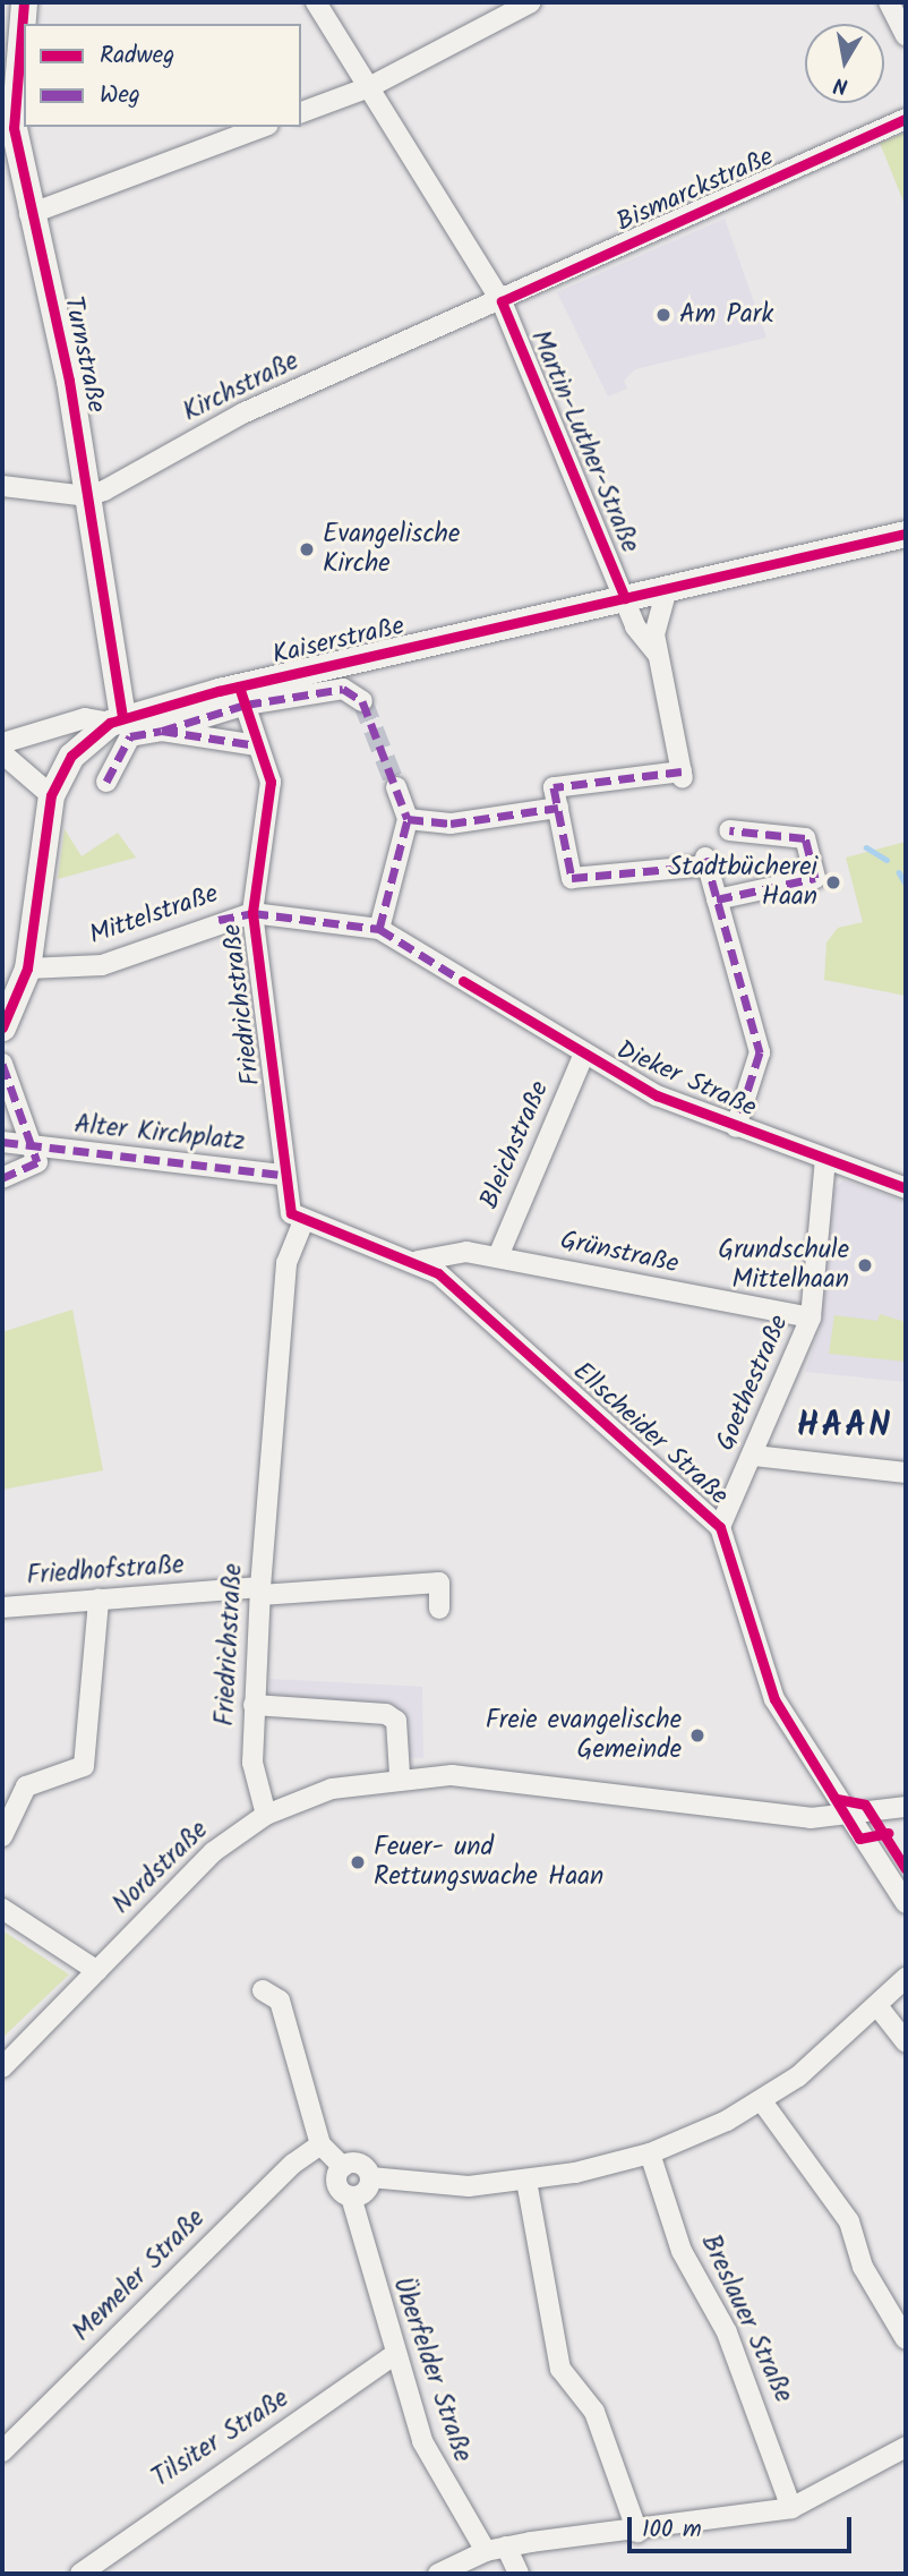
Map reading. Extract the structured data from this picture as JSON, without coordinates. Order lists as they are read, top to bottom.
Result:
{
  "streets": {
    "main road": ["Turnstraße", "Kaiserstraße"],
    "street": [
      "Bismarckstraße",
      "Kirchstraße",
      "Martin-Luther-Straße",
      "Mittelstraße",
      "Friedrichstraße",
      "Dieker Straße",
      "Alter Kirchplatz",
      "Bleichstraße",
      "Grünstraße",
      "Goethestraße",
      "Ellscheider Straße",
      "Friedhofstraße",
      "Nordstraße",
      "Memeler Straße",
      "Breslauer Straße",
      "Überfelder Straße",
      "Tilsiter Straße"
    ]
  },
  "crossings": [
    ["Bismarckstraße", "Kirchstraße"],
    ["Bismarckstraße", "Martin-Luther-Straße"],
    ["Turnstraße", "Kirchstraße"],
    ["Turnstraße", "Kaiserstraße"],
    ["Kirchstraße", "Martin-Luther-Straße"],
    ["Martin-Luther-Straße", "Kaiserstraße"],
    ["Kaiserstraße", "Mittelstraße"],
    ["Kaiserstraße", "Friedrichstraße"],
    ["Mittelstraße", "Friedrichstraße"],
    ["Mittelstraße", "Dieker Straße"],
    ["Friedrichstraße", "Dieker Straße"],
    ["Friedrichstraße", "Alter Kirchplatz"],
    ["Friedrichstraße", "Ellscheider Straße"],
    ["Friedrichstraße", "Friedhofstraße"],
    ["Friedrichstraße", "Nordstraße"],
    ["Dieker Straße", "Bleichstraße"],
    ["Dieker Straße", "Goethestraße"],
    ["Bleichstraße", "Grünstraße"],
    ["Grünstraße", "Goethestraße"],
    ["Grünstraße", "Ellscheider Straße"],
    ["Goethestraße", "Ellscheider Straße"],
    ["Ellscheider Straße", "Nordstraße"],
    ["Überfelder Straße", "Tilsiter Straße"]
  ],
  "districts": ["HAAN"],
  "places": [
    "Am Park",
    "Evangelische Kirche",
    "Stadtbücherei Haan",
    "Grundschule Mittelhaan",
    "Freie evangelische Gemeinde",
    "Feuer- und Rettungswache Haan"
  ],
  "legend": ["Radweg", "Weg"],
  "scale_bar": "100 m",
  "north": "bottom"
}
